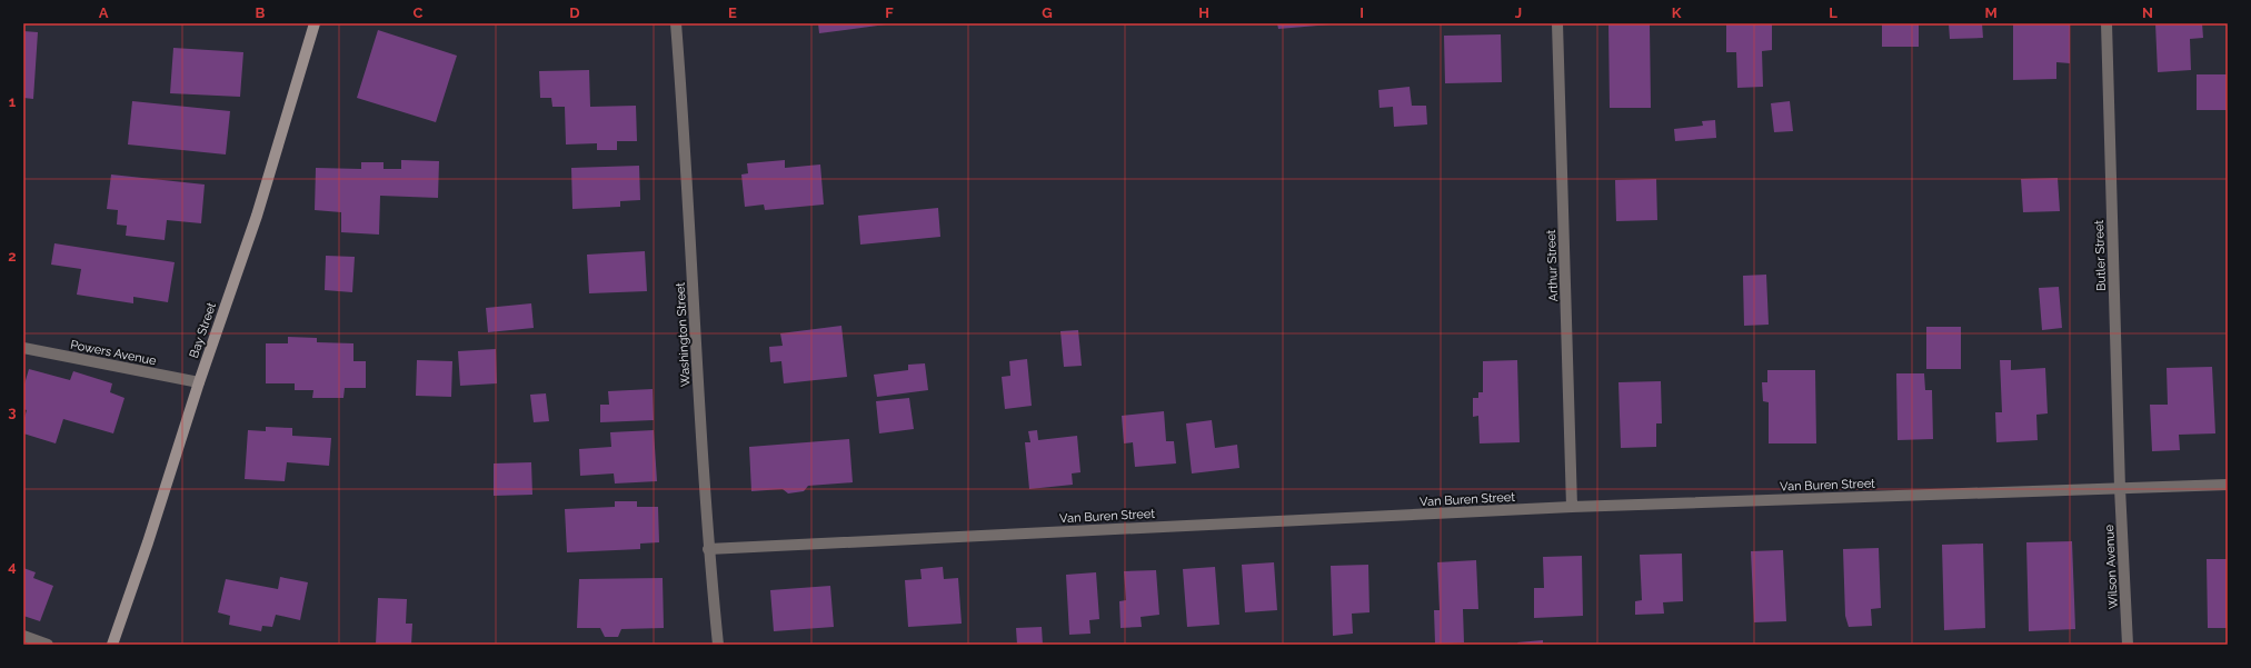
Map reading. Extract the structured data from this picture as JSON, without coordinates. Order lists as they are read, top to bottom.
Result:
{
  "streets": {
    "main road": ["Bay Street"],
    "street": [
      "Butler Street",
      "Arthur Street",
      "Washington Street",
      "Powers Avenue",
      "Van Buren Street",
      "Wilson Avenue"
    ]
  },
  "crossings": [
    ["Butler Street", "Van Buren Street"],
    ["Butler Street", "Wilson Avenue"],
    ["Arthur Street", "Van Buren Street"],
    ["Bay Street", "Powers Avenue"],
    ["Washington Street", "Van Buren Street"],
    ["Van Buren Street", "Wilson Avenue"]
  ],
  "grid": {
    "columns": [
      "A",
      "B",
      "C",
      "D",
      "E",
      "F",
      "G",
      "H",
      "I",
      "J",
      "K",
      "L",
      "M",
      "N"
    ],
    "rows": [
      "1",
      "2",
      "3",
      "4"
    ]
  }
}
